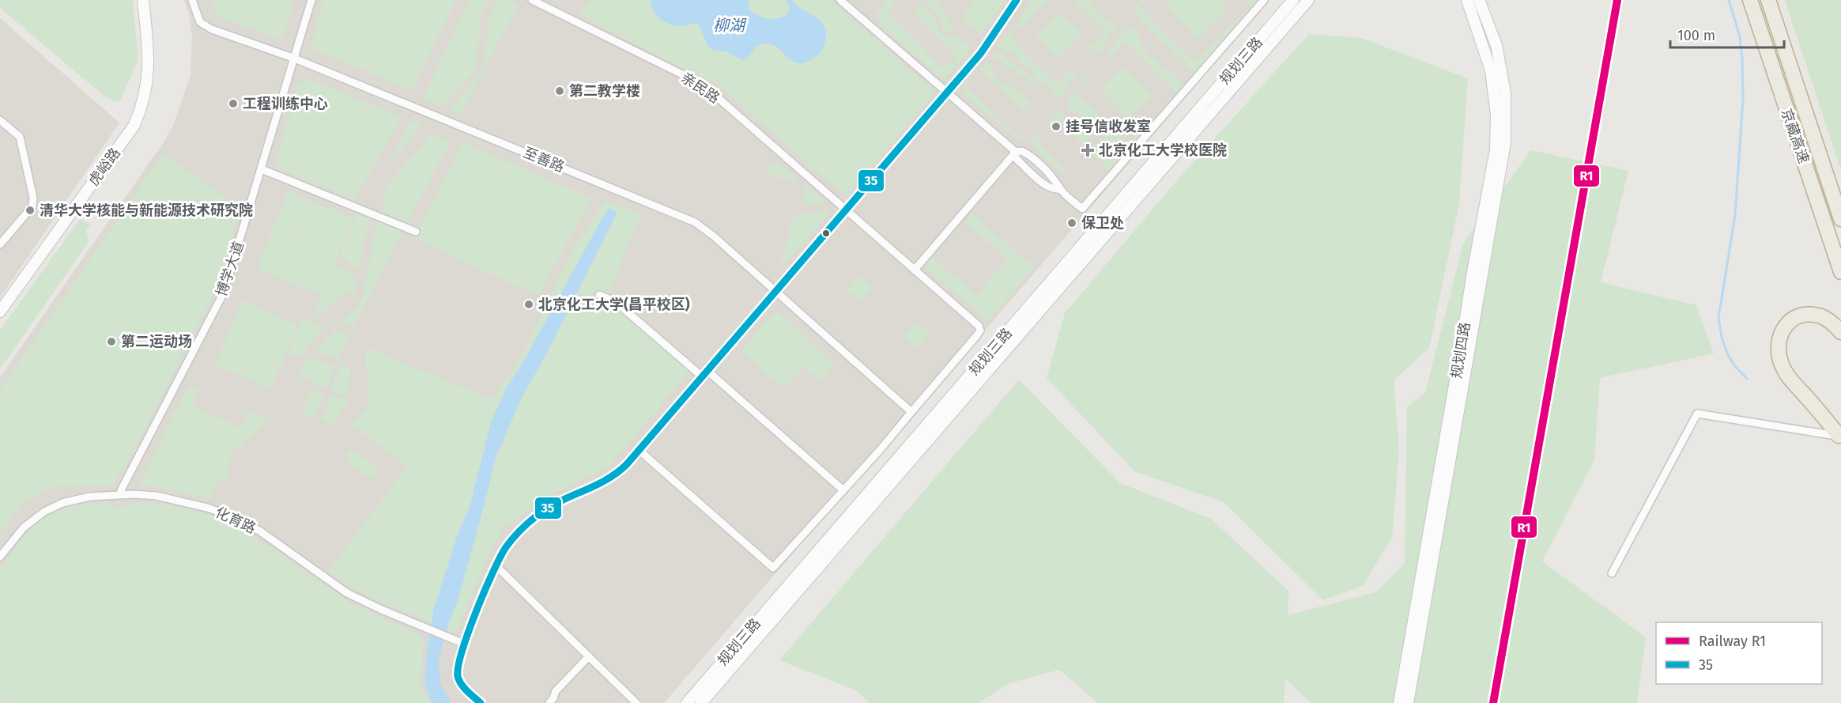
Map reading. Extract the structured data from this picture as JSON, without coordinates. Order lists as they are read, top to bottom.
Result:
{
  "streets": {
    "highway": ["京藏高速"],
    "main road": ["规划三路", "虎峪路", "规划四路"],
    "street": [
      "亲民路",
      "至善路",
      "博学大道",
      "化育路"
    ]
  },
  "crossings": [
    ["亲民路", "至善路"],
    ["至善路", "博学大道"],
    ["博学大道", "化育路"]
  ],
  "water": ["柳湖"],
  "places": {
    "other": [
      "第二教学楼",
      "工程训练中心",
      "挂号信收发室",
      "清华大学核能与新能源技术研究院",
      "保卫处",
      "北京化工大学(昌平校区)",
      "第二运动场"
    ],
    "health": ["北京化工大学校医院"]
  },
  "lines": ["rail line R1", "transit line 35"],
  "legend": ["Railway R1", "35"],
  "scale_bar": "100 m"
}
